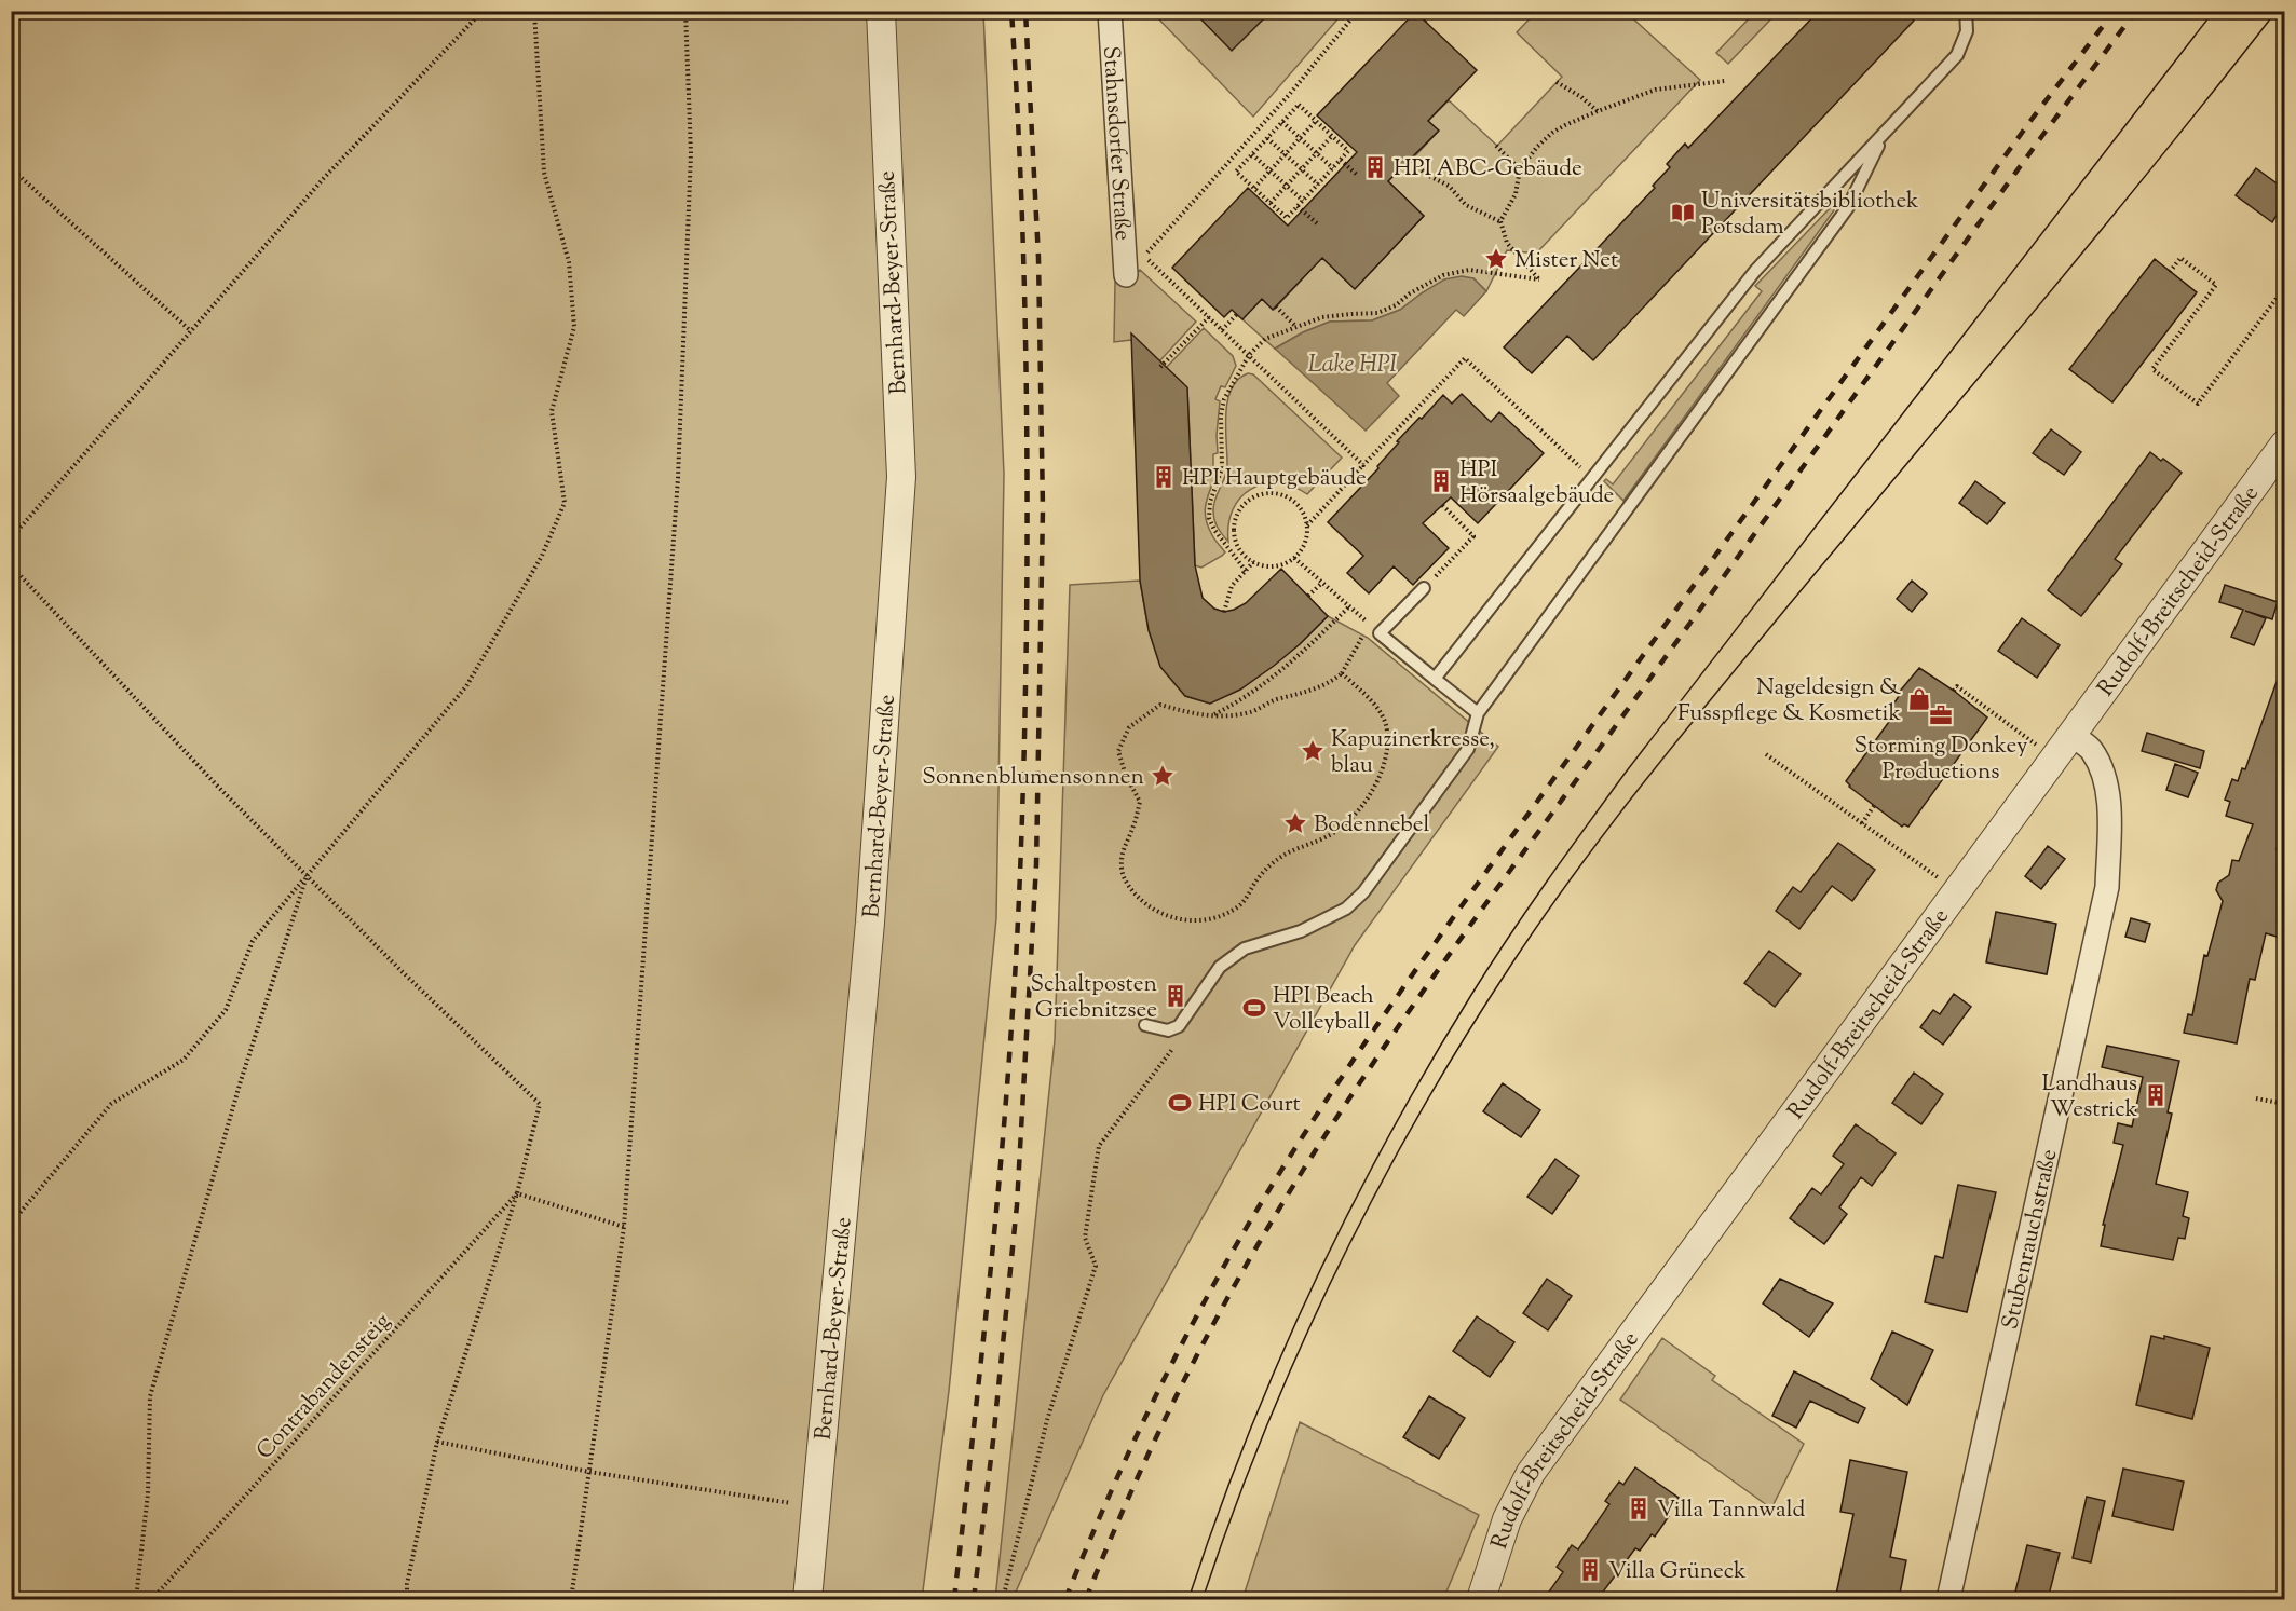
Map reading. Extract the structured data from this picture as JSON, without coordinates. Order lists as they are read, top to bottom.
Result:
{
  "streets": {
    "street": [
      "Stahnsdorfer Straße",
      "Bernhard-Beyer-Straße",
      "Rudolf-Breitscheid-Straße",
      "Stubenrauchstraße"
    ],
    "path": ["Contrabandensteig"]
  },
  "crossings": [
    ["Rudolf-Breitscheid-Straße", "Stubenrauchstraße"]
  ],
  "water": ["Lake HPI"],
  "places": {
    "building": [
      "HPI ABC-Gebäude",
      "HPI Hauptgebäude",
      "HPI Hörsaalgebäude",
      "Schaltposten Griebnitzsee",
      "Landhaus Westrick",
      "Villa Tannwald",
      "Villa Grüneck"
    ],
    "library": ["Universitätsbibliothek Potsdam"],
    "place": [
      "Mister Net",
      "Kapuzinerkresse, blau",
      "Sonnenblumensonnen",
      "Bodennebel"
    ],
    "shop": ["Nageldesign & Fusspflege & Kosmetik"],
    "office": ["Storming Donkey Productions"],
    "sports": ["HPI Beach Volleyball", "HPI Court"]
  }
}
